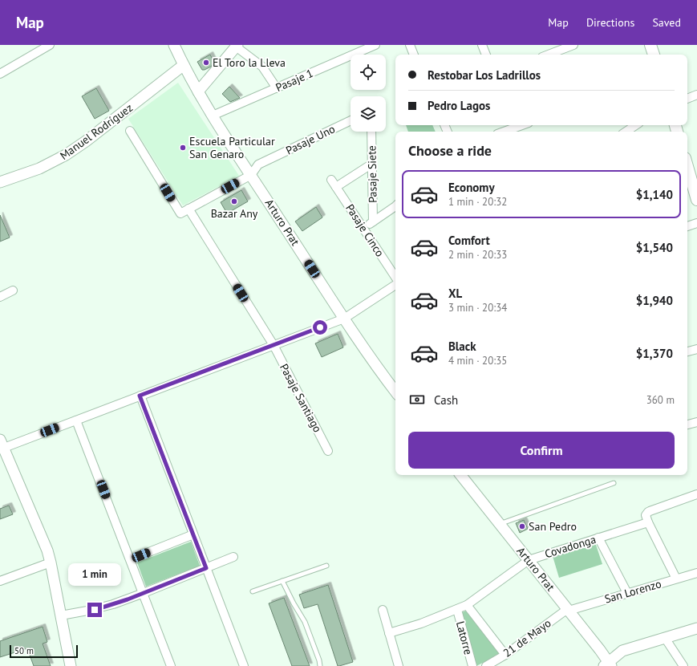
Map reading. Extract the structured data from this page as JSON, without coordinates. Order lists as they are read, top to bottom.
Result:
{
  "streets": {
    "street": [
      "Pasaje 1",
      "Manuel Rodríguez",
      "Pasaje Uno",
      "Pasaje Siete",
      "Arturo Prat",
      "Pasaje Cinco",
      "Pasaje Santiago",
      "Covadonga",
      "San Lorenzo",
      "Latorre",
      "21 de Mayo"
    ]
  },
  "crossings": [
    ["Pasaje 1", "Arturo Prat"],
    ["Manuel Rodríguez", "Arturo Prat"],
    ["Pasaje Uno", "Arturo Prat"],
    ["Pasaje Uno", "Pasaje Santiago"],
    ["Pasaje Siete", "Pasaje Cinco"],
    ["Arturo Prat", "Covadonga"],
    ["Arturo Prat", "San Lorenzo"],
    ["Arturo Prat", "21 de Mayo"],
    ["Covadonga", "Latorre"],
    ["San Lorenzo", "21 de Mayo"]
  ],
  "places": [
    "El Toro la Lleva",
    "Escuela Particular San Genaro",
    "Bazar Any",
    "San Pedro"
  ],
  "scale_bar": "50 m",
  "page": {
    "header": "Map",
    "nav": ["Map", "Directions", "Saved"],
    "banner": ["Restobar Los Ladrillos", "Pedro Lagos"],
    "heading": "Choose a ride",
    "list": [
      {
        "name": "Economy",
        "note": "1 min · 20:32",
        "value": "$1,140"
      },
      {
        "name": "Comfort",
        "note": "2 min · 20:33",
        "value": "$1,540"
      },
      {
        "name": "XL",
        "note": "3 min · 20:34",
        "value": "$1,940"
      },
      {
        "name": "Black",
        "note": "4 min · 20:35",
        "value": "$1,370"
      }
    ],
    "pay": ["Cash", "360 m"],
    "buttons": "Confirm",
    "bubble": "1 min",
    "scale": "50 m"
  }
}
